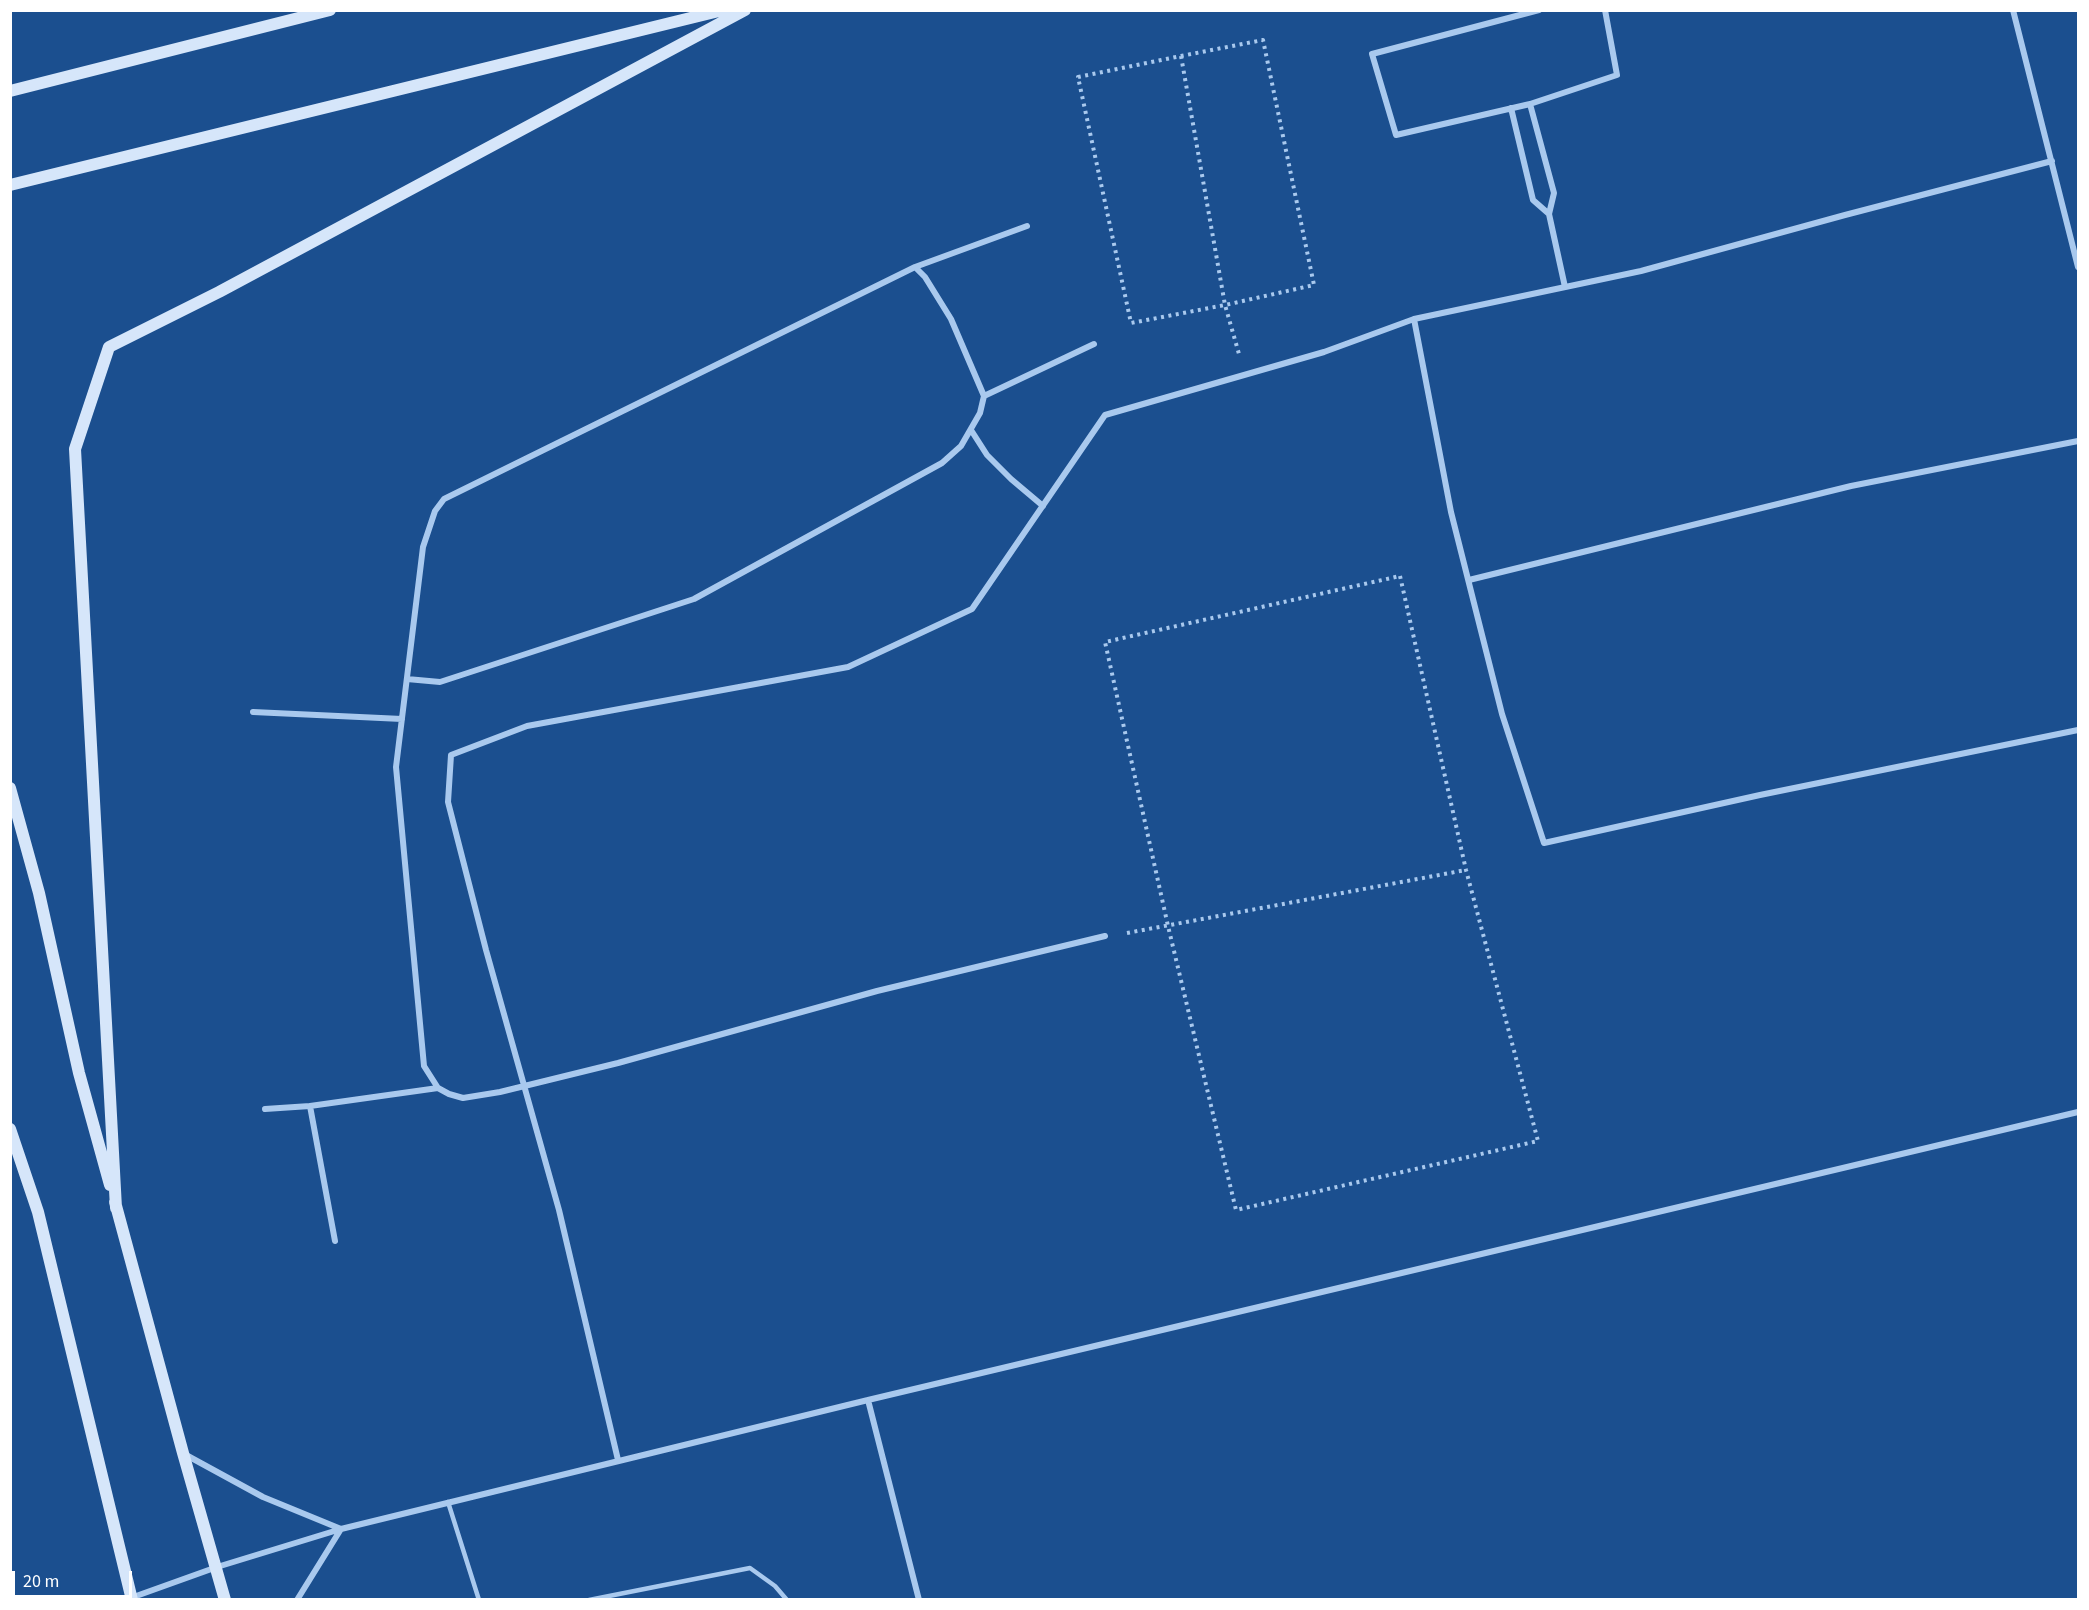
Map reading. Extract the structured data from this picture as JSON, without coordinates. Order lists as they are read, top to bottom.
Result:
{
  "scale_bar": "20 m"
}
